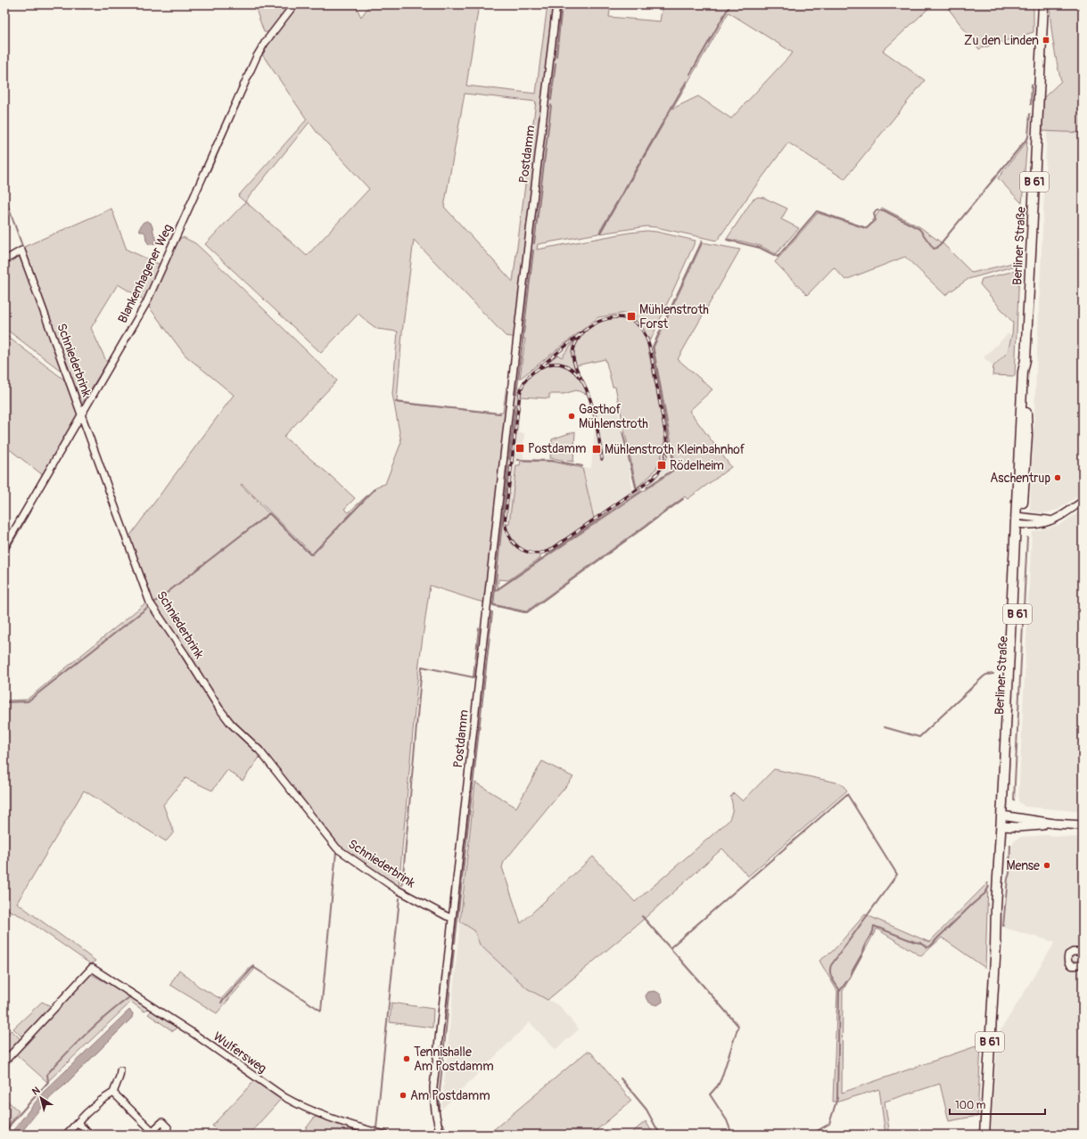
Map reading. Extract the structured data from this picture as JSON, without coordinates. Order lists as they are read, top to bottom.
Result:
{
  "streets": {
    "main road": ["B 61", "Berliner Straße"],
    "street": [
      "Postdamm",
      "Blankenhagener Weg",
      "Schniederbrink",
      "Wulfersweg"
    ]
  },
  "crossings": [
    ["Postdamm", "Schniederbrink"],
    ["Blankenhagener Weg", "Schniederbrink"]
  ],
  "places": {
    "transit": [
      "Zu den Linden",
      "Mühlenstroth Forst",
      "Postdamm",
      "Mühlenstroth Kleinbahnhof",
      "Rödelheim"
    ],
    "other": [
      "Gasthof Mühlenstroth",
      "Aschentrup",
      "Mense",
      "Tennishalle Am Postdamm",
      "Am Postdamm"
    ]
  },
  "scale_bar": "100 m",
  "north": "top left"
}
